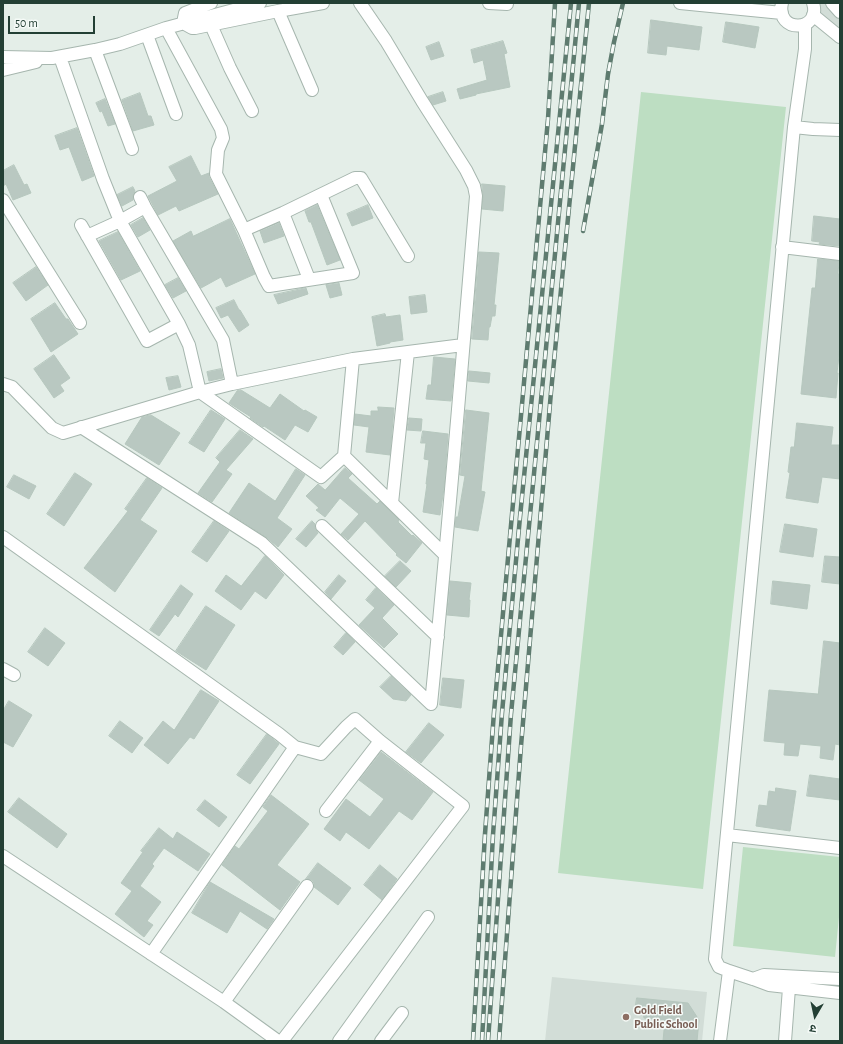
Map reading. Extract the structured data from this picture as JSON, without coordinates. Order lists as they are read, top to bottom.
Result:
{
  "places": ["Gold Field Public School"],
  "scale_bar": "50 m",
  "north": "bottom"
}
